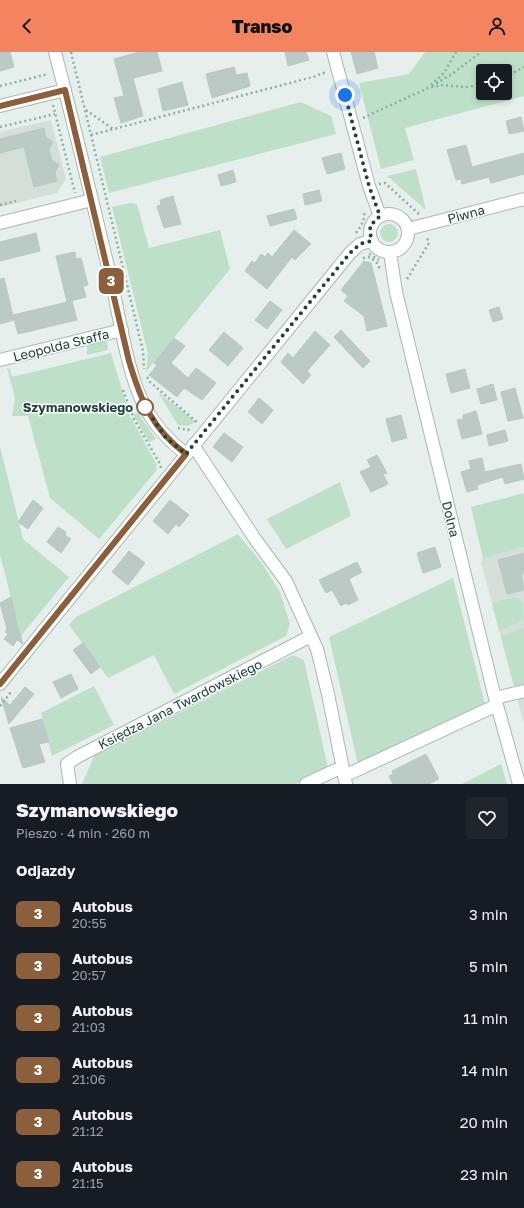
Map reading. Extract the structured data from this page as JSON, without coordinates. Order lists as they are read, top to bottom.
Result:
{
  "streets": {
    "street": [
      "Piwna",
      "Leopolda Staffa",
      "Dolna",
      "Księdza Jana Twardowskiego"
    ]
  },
  "crossings": [
    ["Piwna", "Dolna"]
  ],
  "places": ["Szymanowskiego"],
  "lines": ["bus line 3"],
  "page": {
    "header": "Transo",
    "on_map": "3",
    "heading": [
      ["Szymanowskiego", "Pieszo · 4 min · 260 m"],
      "Odjazdy"
    ],
    "list": [
      {
        "mark": "3",
        "name": "Autobus",
        "note": "20:55",
        "value": "3 min"
      },
      {
        "mark": "3",
        "name": "Autobus",
        "note": "20:57",
        "value": "5 min"
      },
      {
        "mark": "3",
        "name": "Autobus",
        "note": "21:03",
        "value": "11 min"
      },
      {
        "mark": "3",
        "name": "Autobus",
        "note": "21:06",
        "value": "14 min"
      },
      {
        "mark": "3",
        "name": "Autobus",
        "note": "21:12",
        "value": "20 min"
      },
      {
        "mark": "3",
        "name": "Autobus",
        "note": "21:15",
        "value": "23 min"
      }
    ]
  }
}
